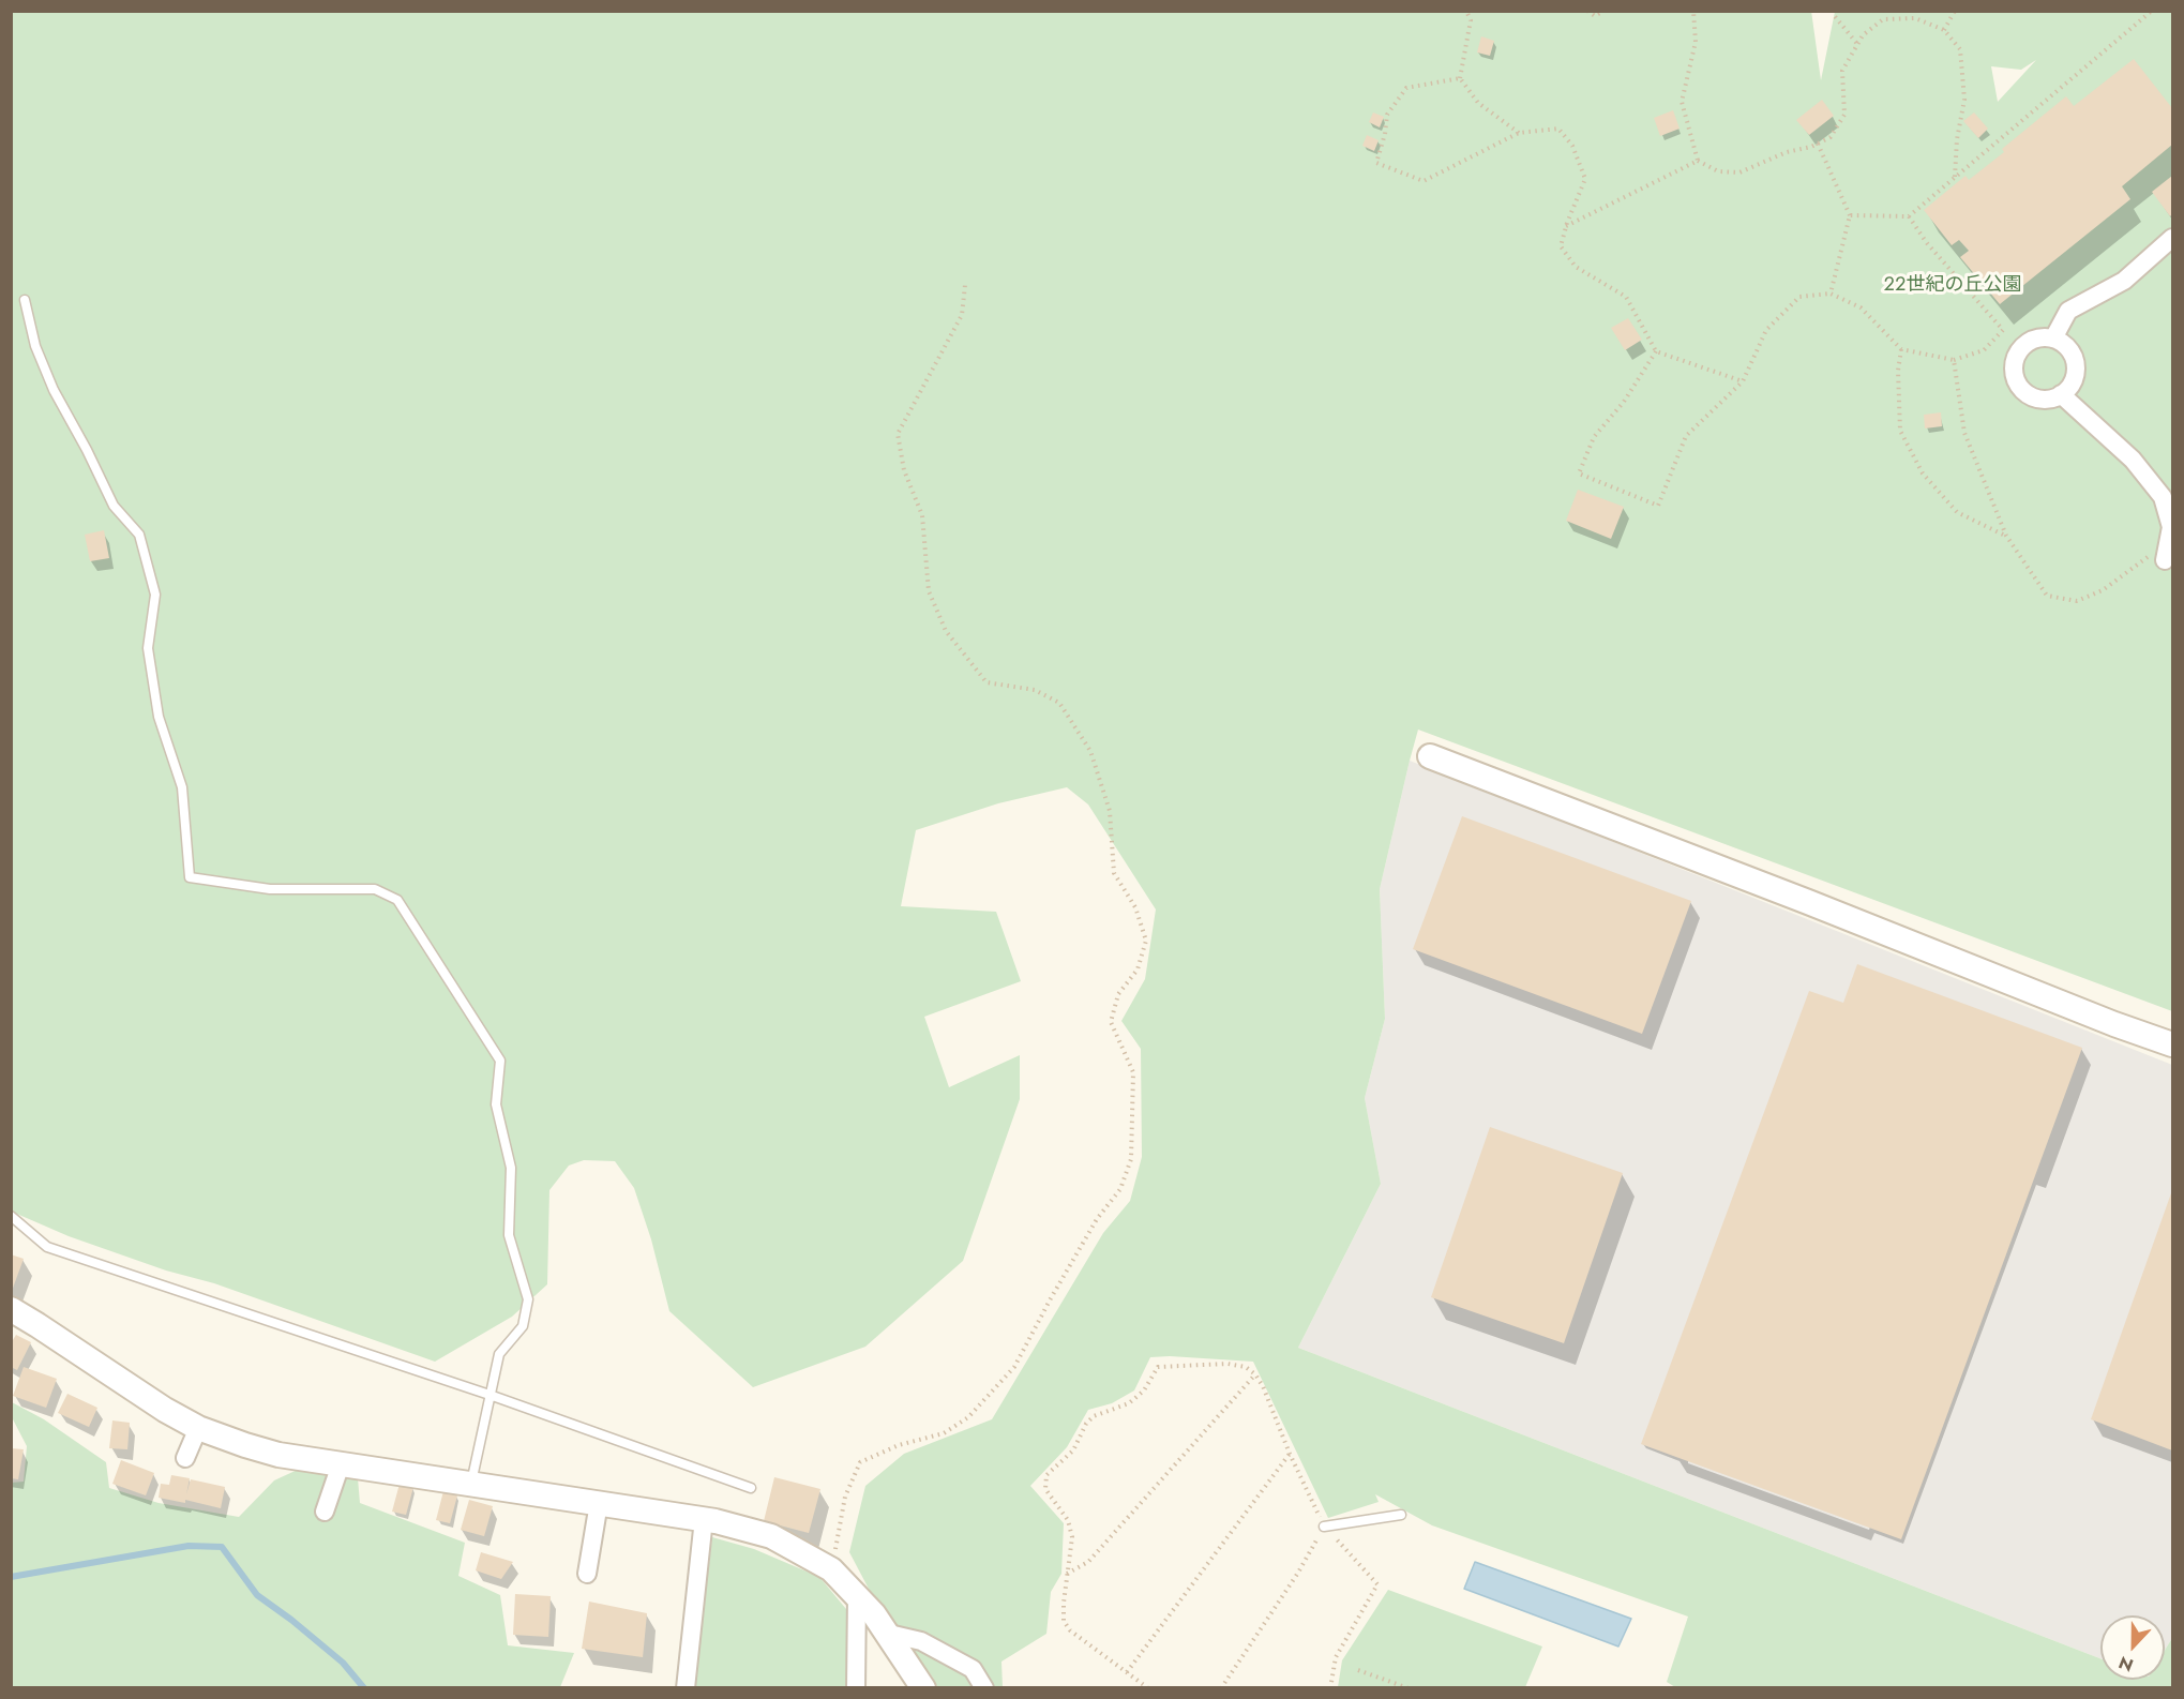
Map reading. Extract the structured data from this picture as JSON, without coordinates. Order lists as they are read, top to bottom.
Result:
{
  "parks": ["２２世紀の丘公園"],
  "north": "bottom"
}
